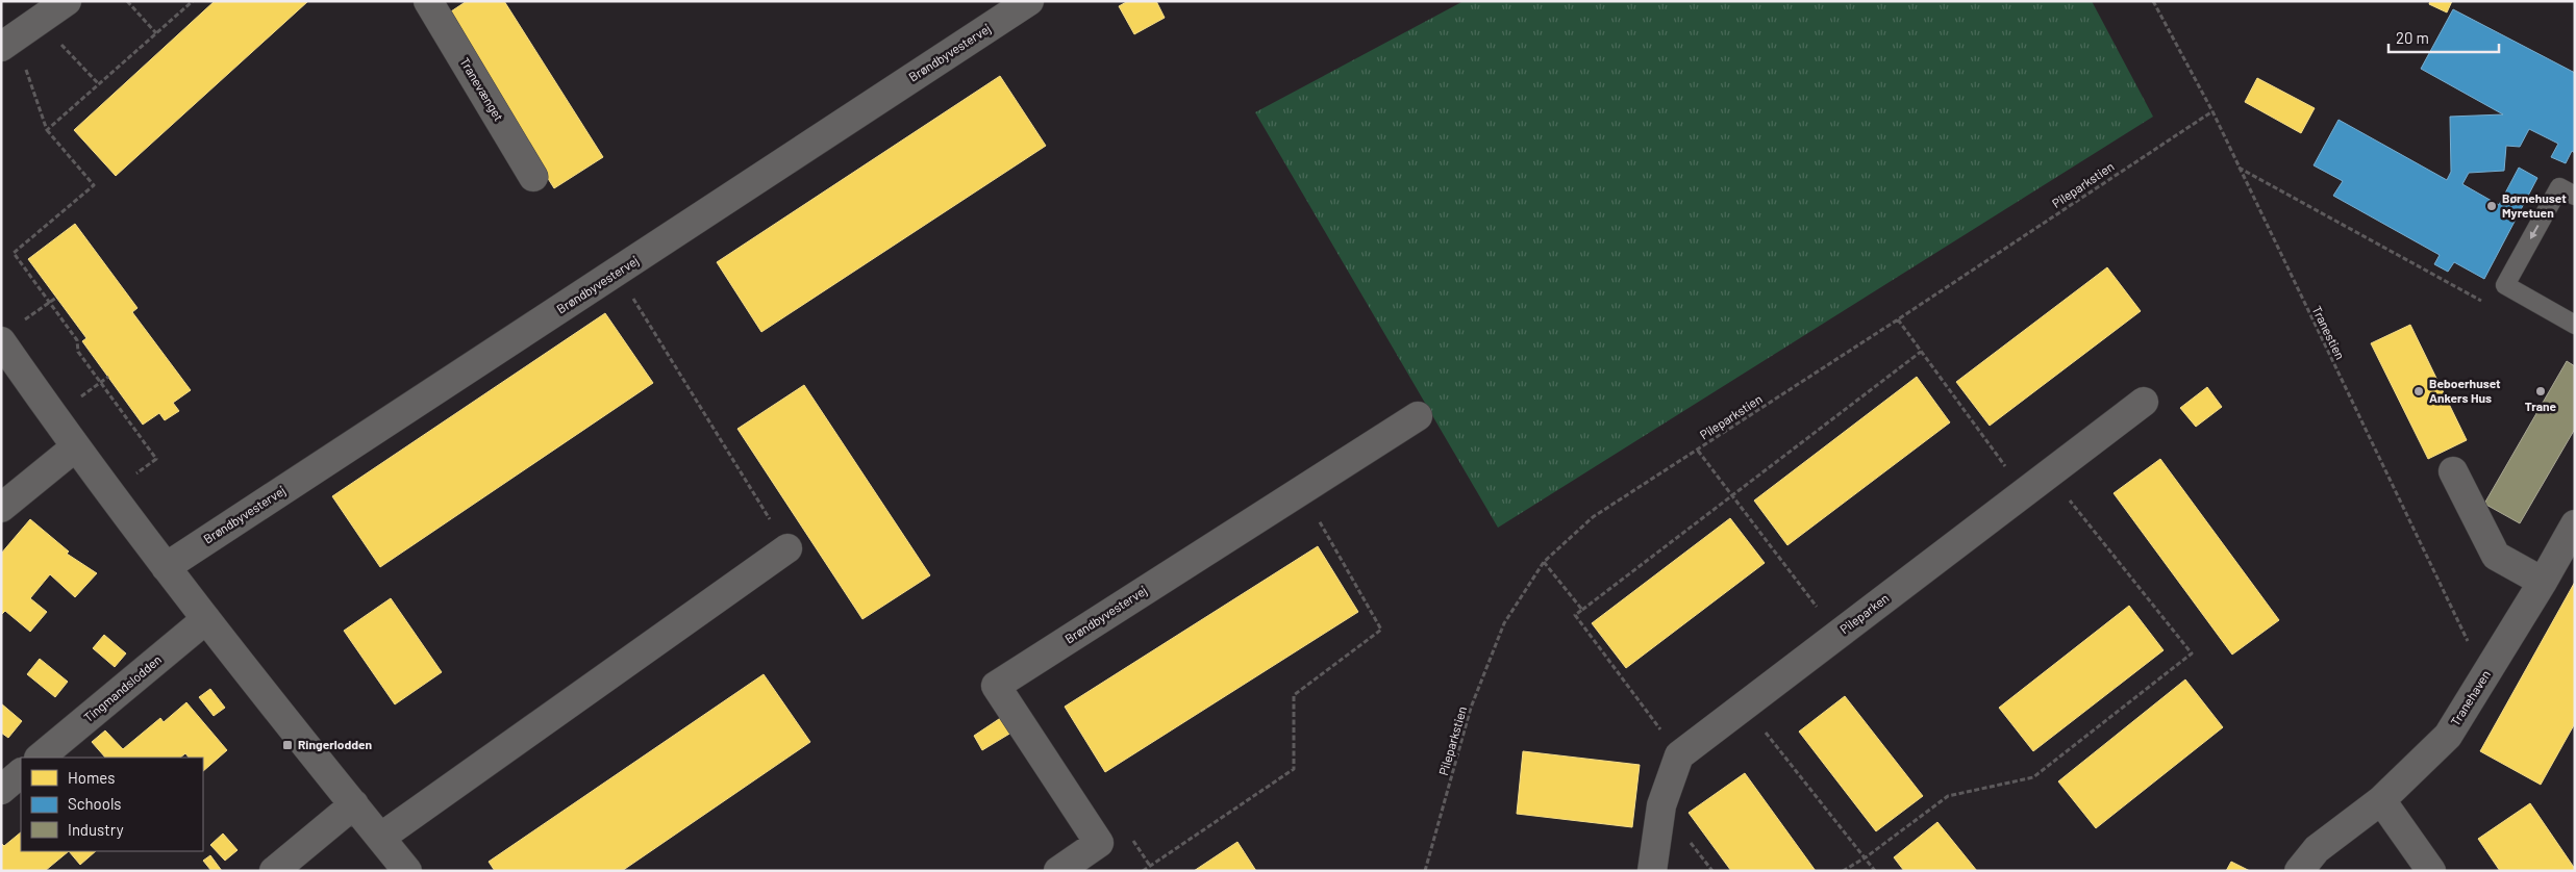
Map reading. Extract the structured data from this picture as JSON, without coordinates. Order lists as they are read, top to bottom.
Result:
{
  "streets": {
    "street": [
      "Brøndbyvestervej",
      "Tranevænget",
      "Pileparken",
      "Tingmandslodden",
      "Tranehaven"
    ],
    "path": ["Pileparkstien", "Tranestien"]
  },
  "crossings": [
    ["Pileparkstien", "Tranestien"],
    ["Tranestien", "Tranehaven"]
  ],
  "places": {
    "other": ["Børnehuset Myretuen", "Beboerhuset Ankers Hus", "Trane"],
    "transit": ["Ringerlodden"]
  },
  "legend": ["Homes", "Schools", "Industry"],
  "scale_bar": "20 m"
}
